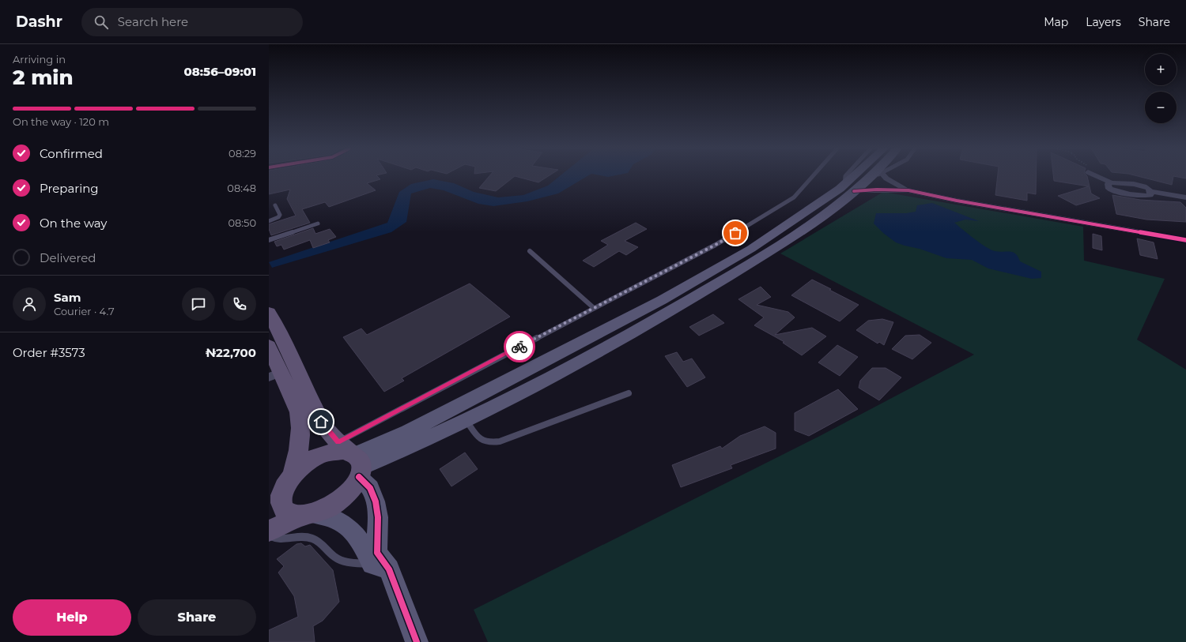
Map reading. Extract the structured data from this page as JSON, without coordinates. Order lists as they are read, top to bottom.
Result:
{
  "page": {
    "header": "Dashr",
    "search": "Search here",
    "nav": ["Map", "Layers", "Share"],
    "heading": ["2 min", "Arriving in", "08:56–09:01"],
    "panel": [
      "Sam",
      "Courier · 4.7",
      "Order #3573",
      "₦22,700"
    ],
    "map_buttons": ["+", "−"],
    "bar": "On the way · 120 m",
    "list": [
      ["Confirmed", "08:29"],
      ["Preparing", "08:48"],
      ["On the way", "08:50"],
      "Delivered"
    ],
    "buttons": ["Help", "Share"]
  }
}
